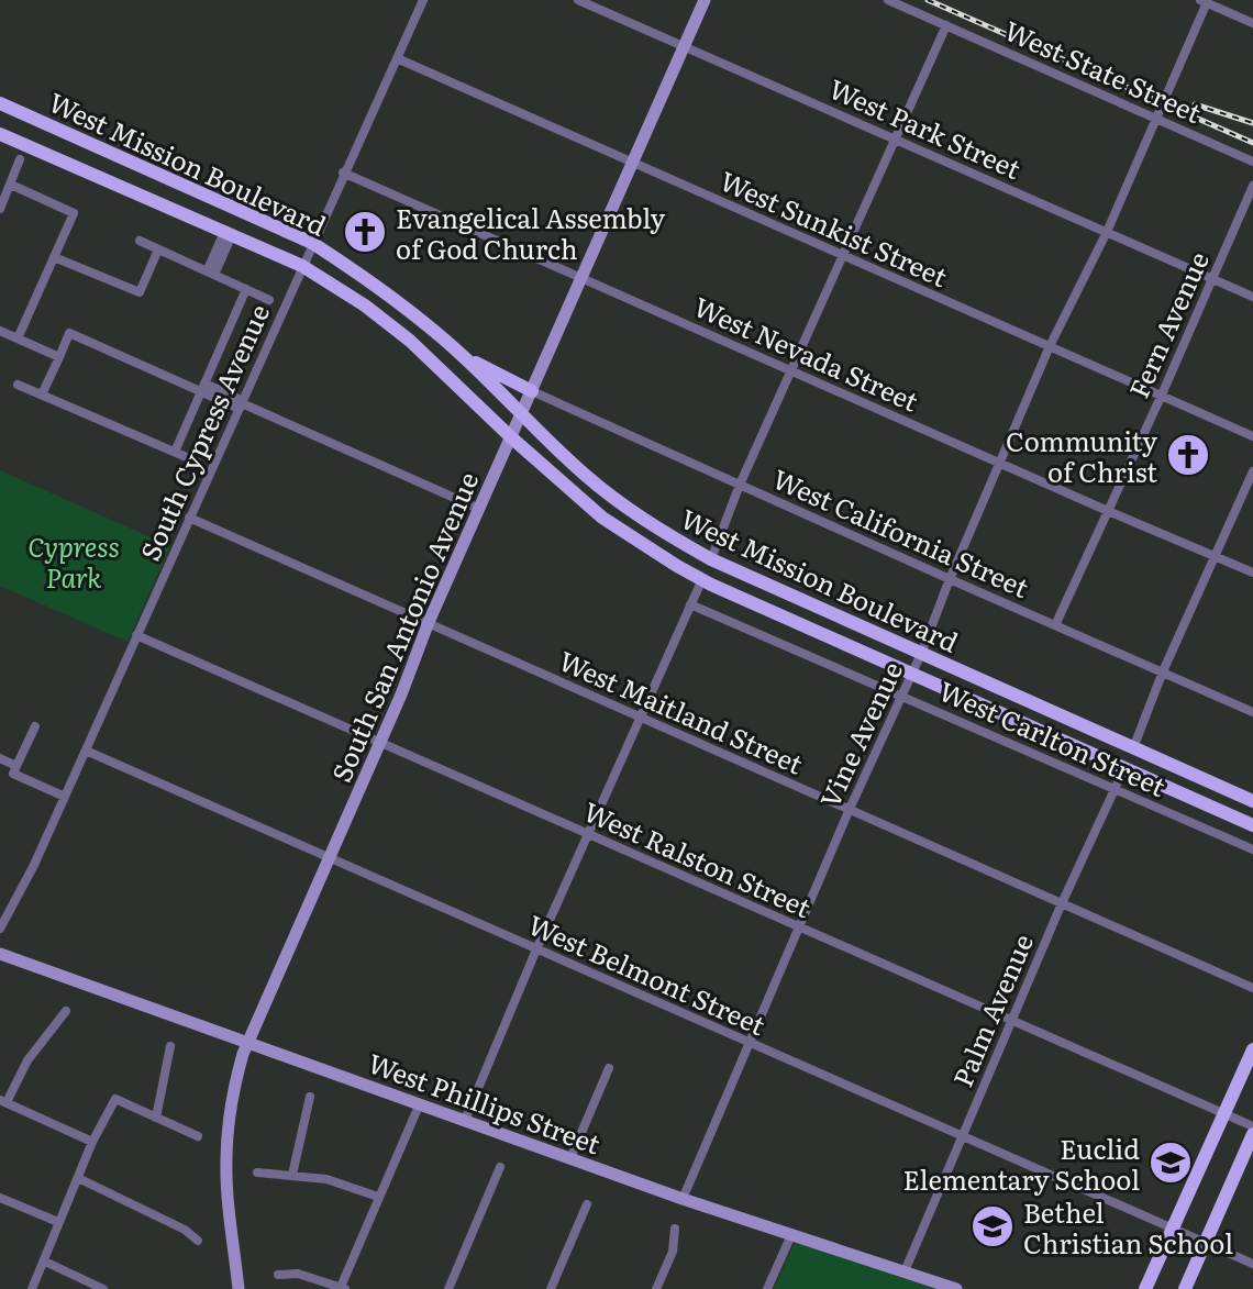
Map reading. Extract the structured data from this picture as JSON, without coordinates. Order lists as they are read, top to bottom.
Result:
{
  "streets": {
    "main road": ["West Mission Boulevard"],
    "street": [
      "West State Street",
      "West Park Street",
      "West Sunkist Street",
      "Fern Avenue",
      "West Nevada Street",
      "South Cypress Avenue",
      "West California Street",
      "South San Antonio Avenue",
      "West Maitland Street",
      "Vine Avenue",
      "West Carlton Street",
      "West Ralston Street",
      "West Belmont Street",
      "Palm Avenue",
      "West Phillips Street"
    ]
  },
  "crossings": [
    ["West State Street", "Vine Avenue"],
    ["West Park Street", "Fern Avenue"],
    ["West Park Street", "South San Antonio Avenue"],
    ["West Park Street", "Vine Avenue"],
    ["West Mission Boulevard", "South Cypress Avenue"],
    ["West Mission Boulevard", "South San Antonio Avenue"],
    ["West Mission Boulevard", "Vine Avenue"],
    ["West Mission Boulevard", "Palm Avenue"],
    ["West Sunkist Street", "Fern Avenue"],
    ["West Sunkist Street", "South Cypress Avenue"],
    ["West Sunkist Street", "South San Antonio Avenue"],
    ["West Sunkist Street", "Vine Avenue"],
    ["Fern Avenue", "West Nevada Street"],
    ["Fern Avenue", "West California Street"],
    ["West Nevada Street", "South Cypress Avenue"],
    ["West Nevada Street", "South San Antonio Avenue"],
    ["West Nevada Street", "Vine Avenue"],
    ["South Cypress Avenue", "West Maitland Street"],
    ["South Cypress Avenue", "West Ralston Street"],
    ["South Cypress Avenue", "West Belmont Street"],
    ["West California Street", "South San Antonio Avenue"],
    ["West California Street", "Vine Avenue"],
    ["South San Antonio Avenue", "West Maitland Street"],
    ["South San Antonio Avenue", "West Ralston Street"],
    ["South San Antonio Avenue", "West Belmont Street"],
    ["South San Antonio Avenue", "West Phillips Street"],
    ["West Maitland Street", "Vine Avenue"],
    ["West Maitland Street", "Palm Avenue"],
    ["Vine Avenue", "West Carlton Street"],
    ["Vine Avenue", "West Ralston Street"],
    ["Vine Avenue", "West Belmont Street"],
    ["Vine Avenue", "West Phillips Street"],
    ["West Carlton Street", "Palm Avenue"],
    ["West Ralston Street", "Palm Avenue"],
    ["West Belmont Street", "Palm Avenue"],
    ["Palm Avenue", "West Phillips Street"]
  ],
  "parks": ["Cypress Park"],
  "places": {
    "church": ["Evangelical Assembly of God Church", "Community of Christ"],
    "school or university": ["Euclid Elementary School", "Bethel Christian School"]
  }
}
